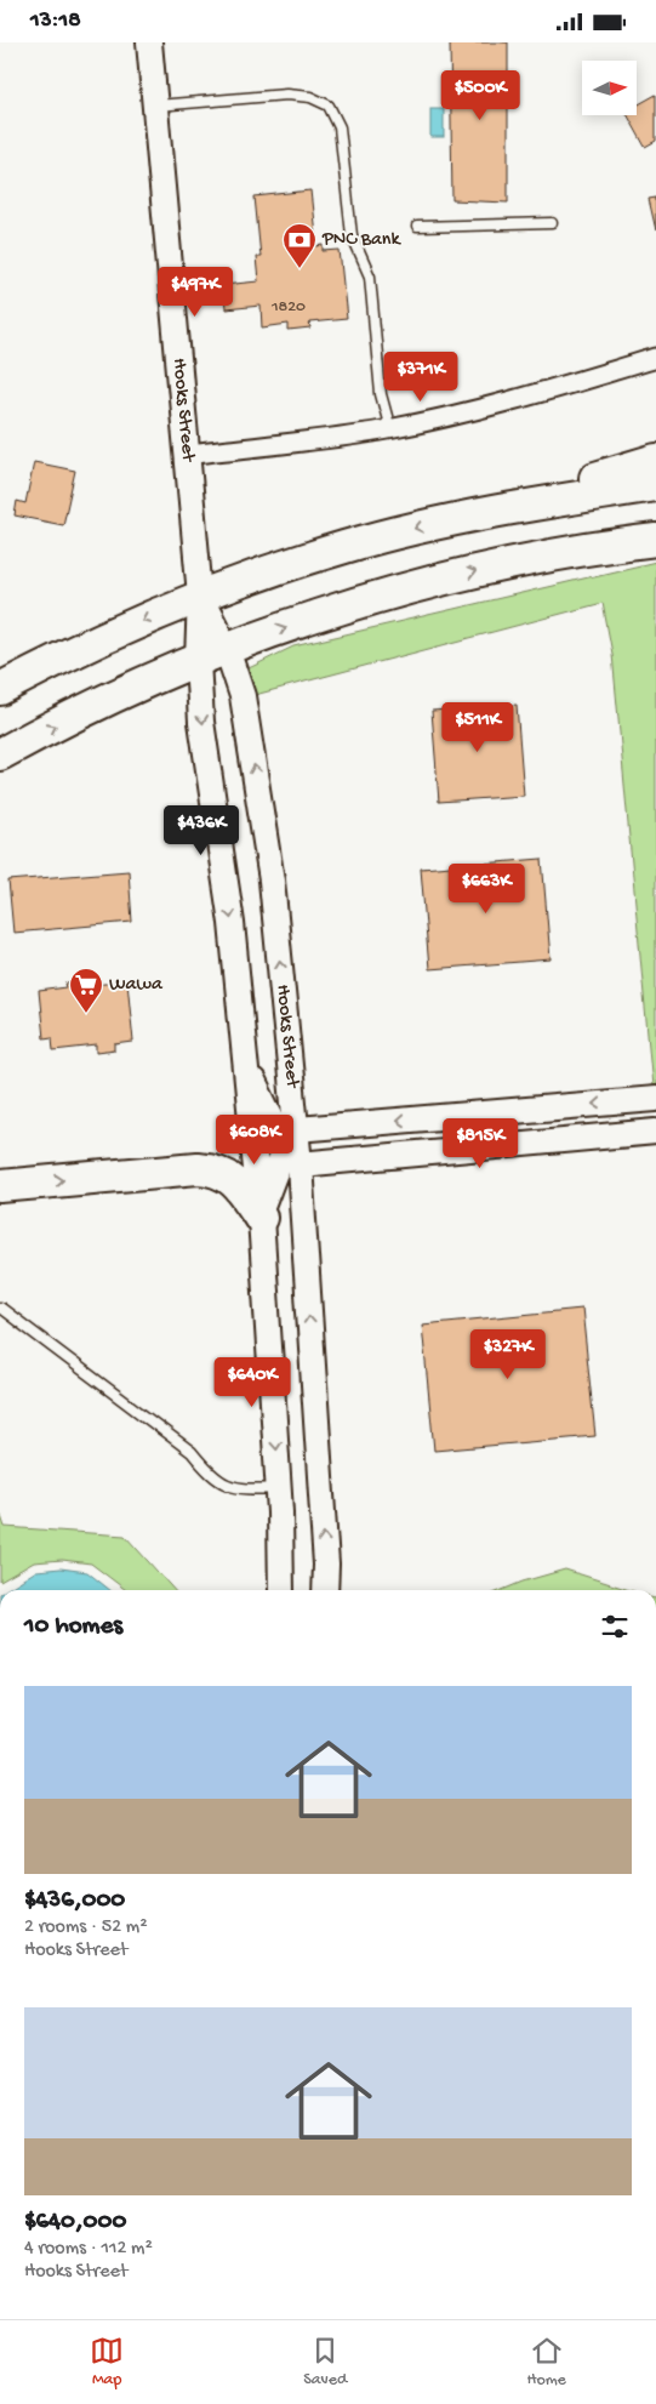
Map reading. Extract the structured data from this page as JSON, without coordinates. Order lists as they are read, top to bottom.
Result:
{
  "streets": {
    "street": ["Hooks Street"]
  },
  "places": {
    "bank": ["PNC Bank"],
    "supermarket": ["Wawa"]
  },
  "house_numbers": ["1820"],
  "north": "right",
  "page": {
    "status": "13:18",
    "price": [
      "$500K",
      "$497K",
      "$371K",
      "$511K",
      "$436K",
      "$663K",
      "$608K",
      "$815K",
      "$327K",
      "$640K"
    ],
    "heading": "10 homes",
    "list": [
      {
        "name": "$436,000",
        "note": "2 rooms · 52 m² · Hooks Street"
      },
      {
        "name": "$640,000",
        "note": "4 rooms · 112 m² · Hooks Street"
      }
    ],
    "tabs": ["Map", "Saved", "Home"]
  }
}
